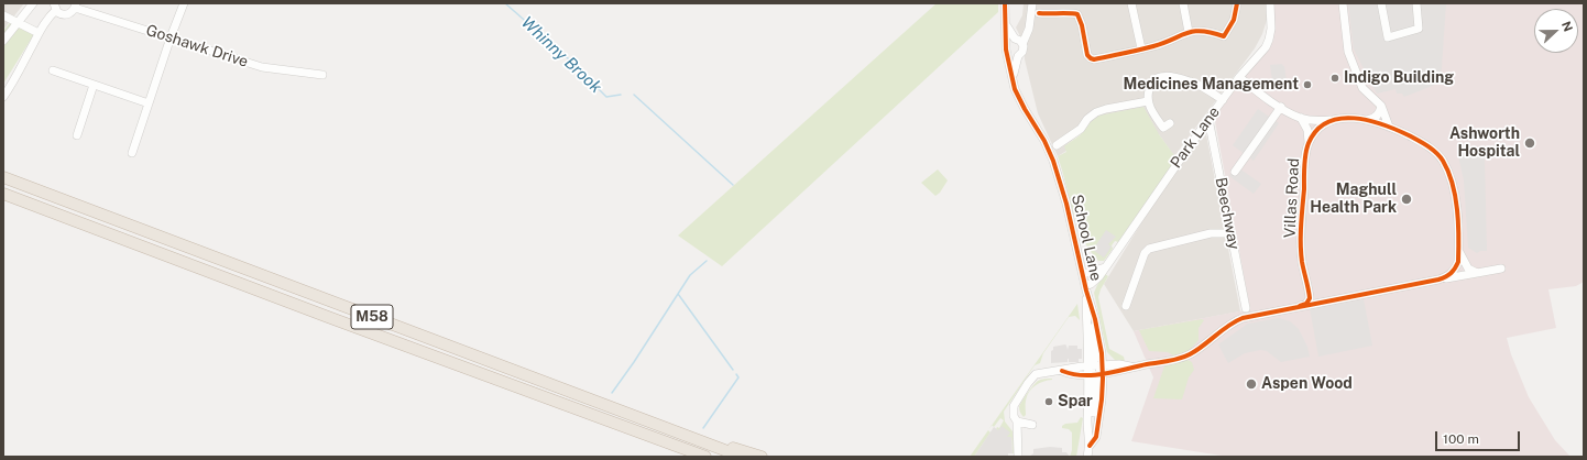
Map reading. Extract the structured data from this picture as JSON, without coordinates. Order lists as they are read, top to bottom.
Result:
{
  "streets": {
    "highway": ["M58"],
    "street": [
      "Goshawk Drive",
      "Park Lane",
      "Villas Road",
      "Beechway",
      "School Lane"
    ]
  },
  "crossings": [
    ["Park Lane", "Beechway"],
    ["Park Lane", "School Lane"]
  ],
  "water": ["Whinny Brook"],
  "places": [
    "Indigo Building",
    "Medicines Management",
    "Ashworth Hospital",
    "Maghull Health Park",
    "Aspen Wood",
    "Spar"
  ],
  "scale_bar": "100 m",
  "north": "right"
}
